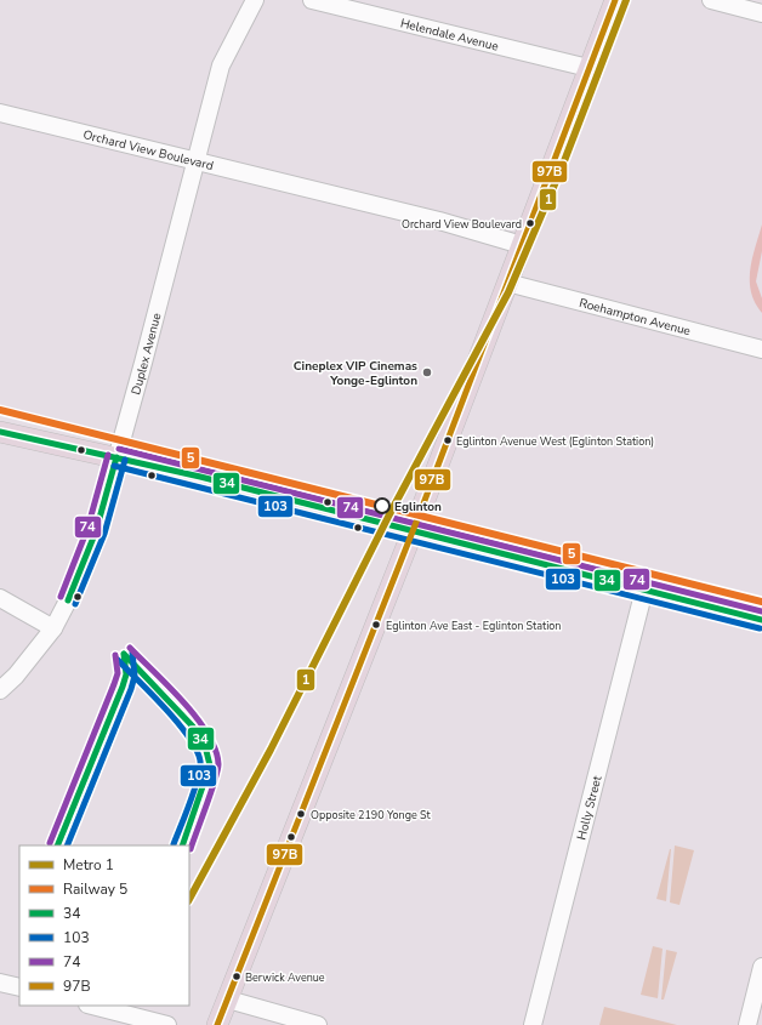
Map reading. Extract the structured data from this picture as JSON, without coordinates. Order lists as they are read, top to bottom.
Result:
{
  "streets": {
    "street": [
      "Helendale Avenue",
      "Orchard View Boulevard",
      "Roehampton Avenue",
      "Duplex Avenue",
      "Holly Street"
    ]
  },
  "crossings": [
    ["Orchard View Boulevard", "Duplex Avenue"]
  ],
  "places": [
    "Orchard View Boulevard",
    "Cineplex VIP Cinemas Yonge-Eglinton",
    "Eglinton Avenue West (Eglinton Station)",
    "Eglinton",
    "Eglinton Ave East - Eglinton Station",
    "Opposite 2190 Yonge St",
    "Berwick Avenue"
  ],
  "lines": [
    "metro line 1",
    "transit line 97B",
    "rail line 5",
    "transit line 34",
    "transit line 74",
    "transit line 103"
  ],
  "legend": [
    "Metro 1",
    "Railway 5",
    "34",
    "103",
    "74",
    "97B"
  ]
}
